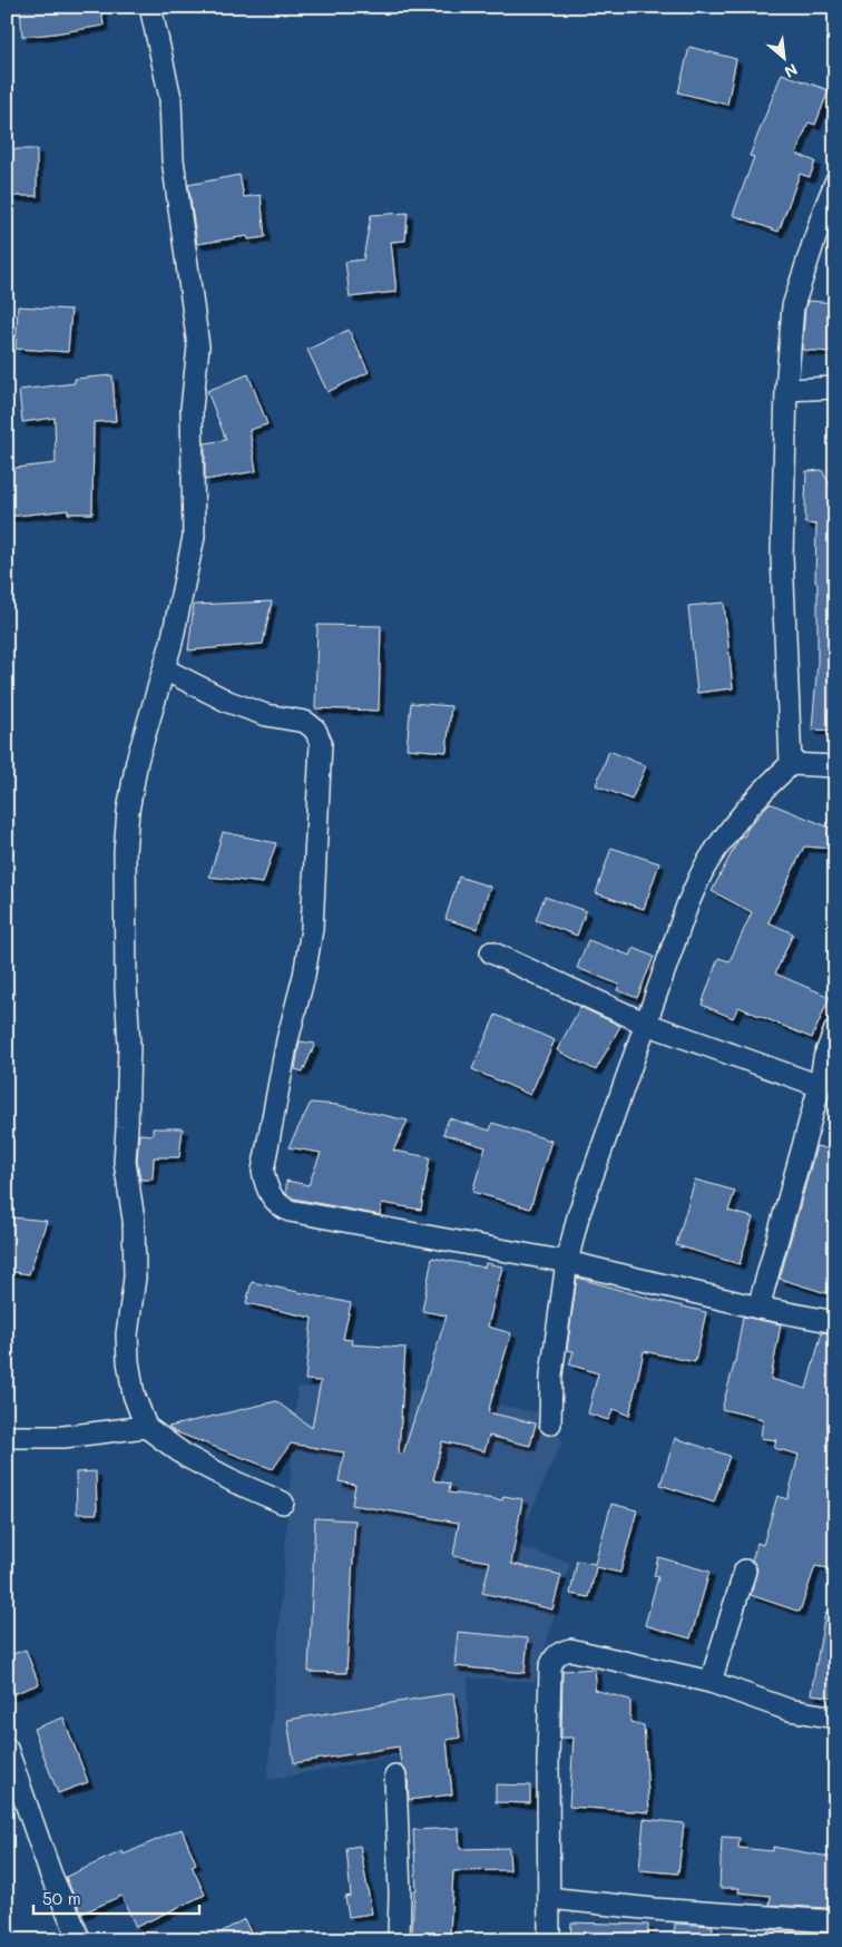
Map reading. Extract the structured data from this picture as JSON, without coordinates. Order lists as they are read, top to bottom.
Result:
{
  "scale_bar": "50 m",
  "north": "bottom right"
}
